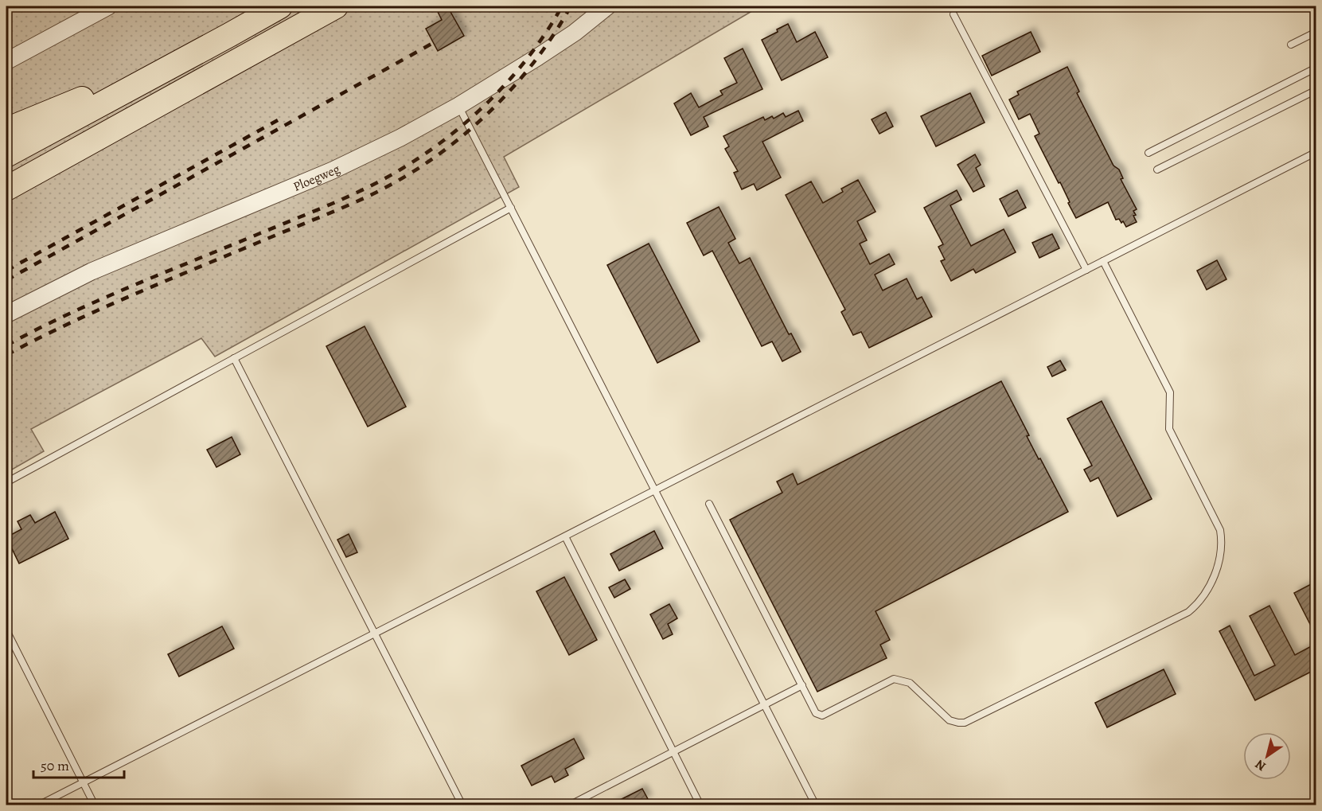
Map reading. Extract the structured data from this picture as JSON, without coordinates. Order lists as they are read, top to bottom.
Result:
{
  "streets": {
    "street": ["Ploegweg"]
  },
  "scale_bar": "50 m",
  "north": "bottom left"
}
